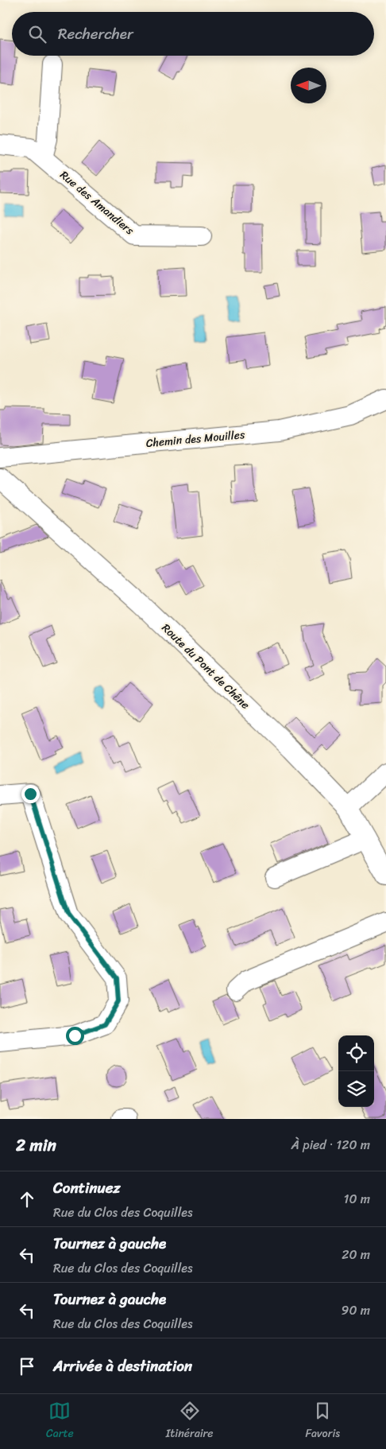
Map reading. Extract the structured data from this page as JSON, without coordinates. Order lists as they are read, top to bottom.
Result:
{
  "streets": {
    "street": ["Rue des Amandiers", "Chemin des Mouilles", "Route du Pont de Chêne"]
  },
  "north": "left",
  "page": {
    "search": "Rechercher",
    "heading": ["2 min", "À pied · 120 m"],
    "list": [
      ["Continuez", "Rue du Clos des Coquilles", "10 m"],
      ["Tournez à gauche", "Rue du Clos des Coquilles", "20 m"],
      ["Tournez à gauche", "Rue du Clos des Coquilles", "90 m"],
      "Arrivée à destination"
    ],
    "nav": ["Carte", "Itinéraire", "Favoris"]
  }
}
